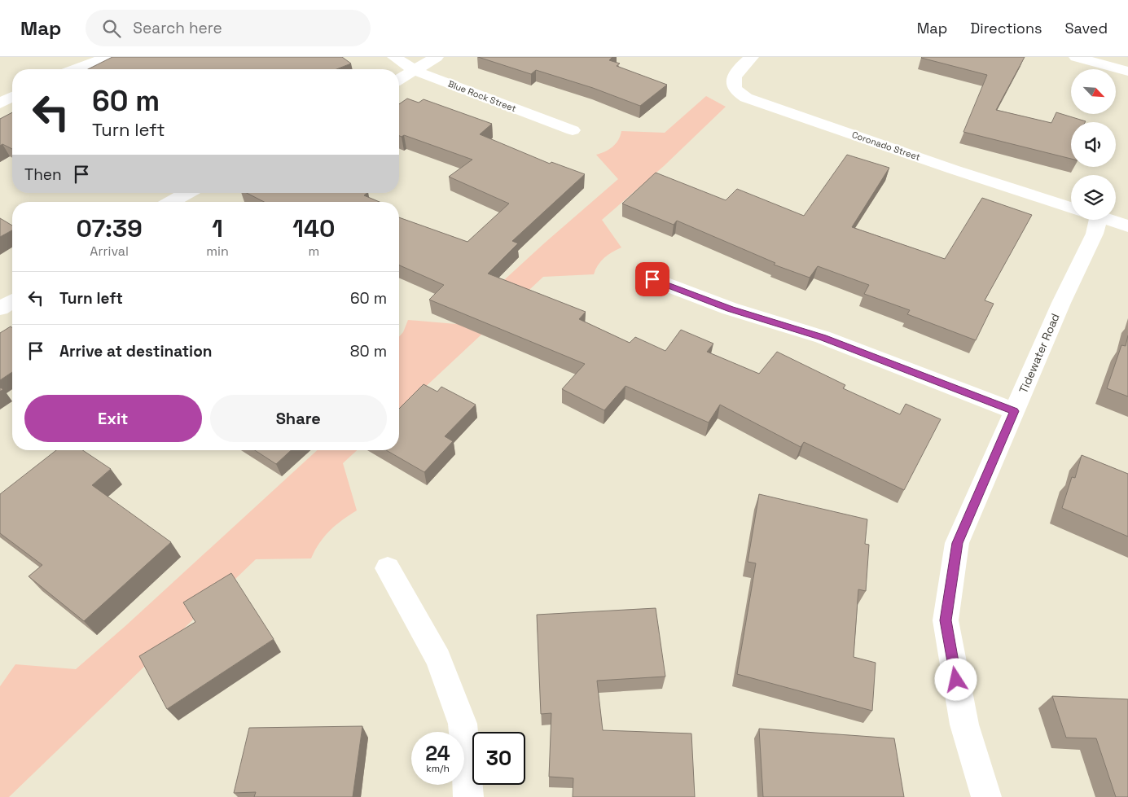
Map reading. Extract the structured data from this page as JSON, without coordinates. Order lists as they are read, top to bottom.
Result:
{
  "streets": {
    "street": ["Blue Rock Street", "Coronado Street", "Tidewater Road"]
  },
  "north": "bottom right",
  "page": {
    "header": "Map",
    "search": "Search here",
    "nav": ["Map", "Directions", "Saved"],
    "turn": ["60 m", "Turn left"],
    "then": "Then",
    "eta": [
      "07:39",
      "Arrival",
      "1",
      "min",
      "140",
      "m"
    ],
    "list": [
      {
        "name": "Turn left",
        "value": "60 m"
      },
      {
        "name": "Arrive at destination",
        "value": "80 m"
      }
    ],
    "buttons": ["Exit", "Share"],
    "speed": "24 km/h",
    "limit": "30"
  }
}
